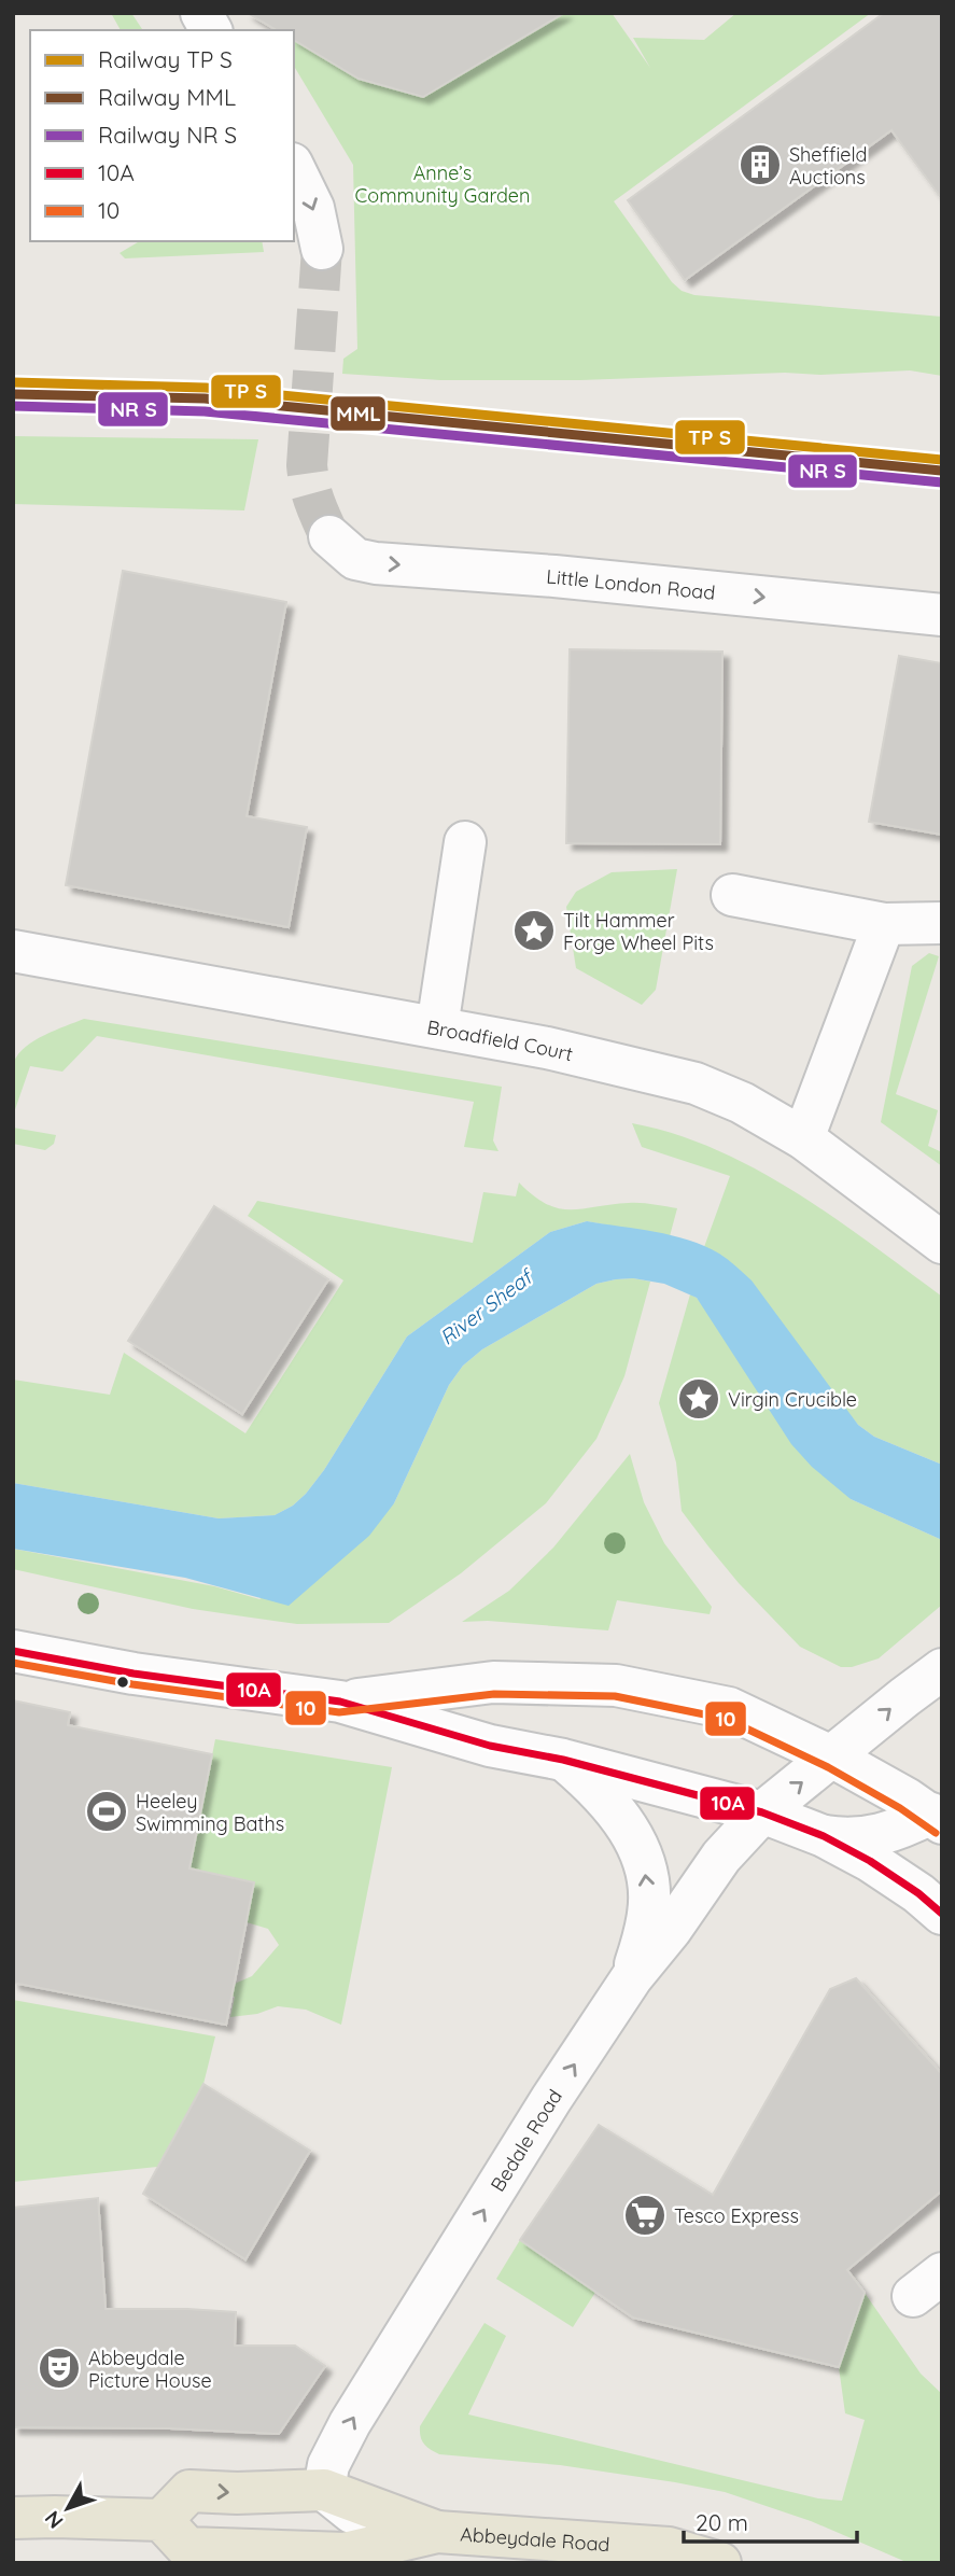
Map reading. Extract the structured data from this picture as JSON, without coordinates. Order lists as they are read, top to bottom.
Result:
{
  "streets": {
    "main road": ["Abbeydale Road"],
    "street": ["Little London Road", "Broadfield Court", "Bedale Road"]
  },
  "crossings": [
    ["Bedale Road", "Abbeydale Road"]
  ],
  "one_way": ["Little London Road", "Bedale Road"],
  "water": ["River Sheaf"],
  "parks": ["Anne’s Community Garden"],
  "places": {
    "building": ["Sheffield Auctions"],
    "place": ["Tilt Hammer Forge Wheel Pits", "Virgin Crucible"],
    "sports": ["Heeley Swimming Baths"],
    "supermarket": ["Tesco Express"],
    "theatre": ["Abbeydale Picture House"]
  },
  "lines": ["rail line MML", "transit line 10A", "transit line 10"],
  "legend": [
    "Railway TP S",
    "Railway MML",
    "Railway NR S",
    "10A",
    "10"
  ],
  "scale_bar": "20 m",
  "north": "bottom left"
}
